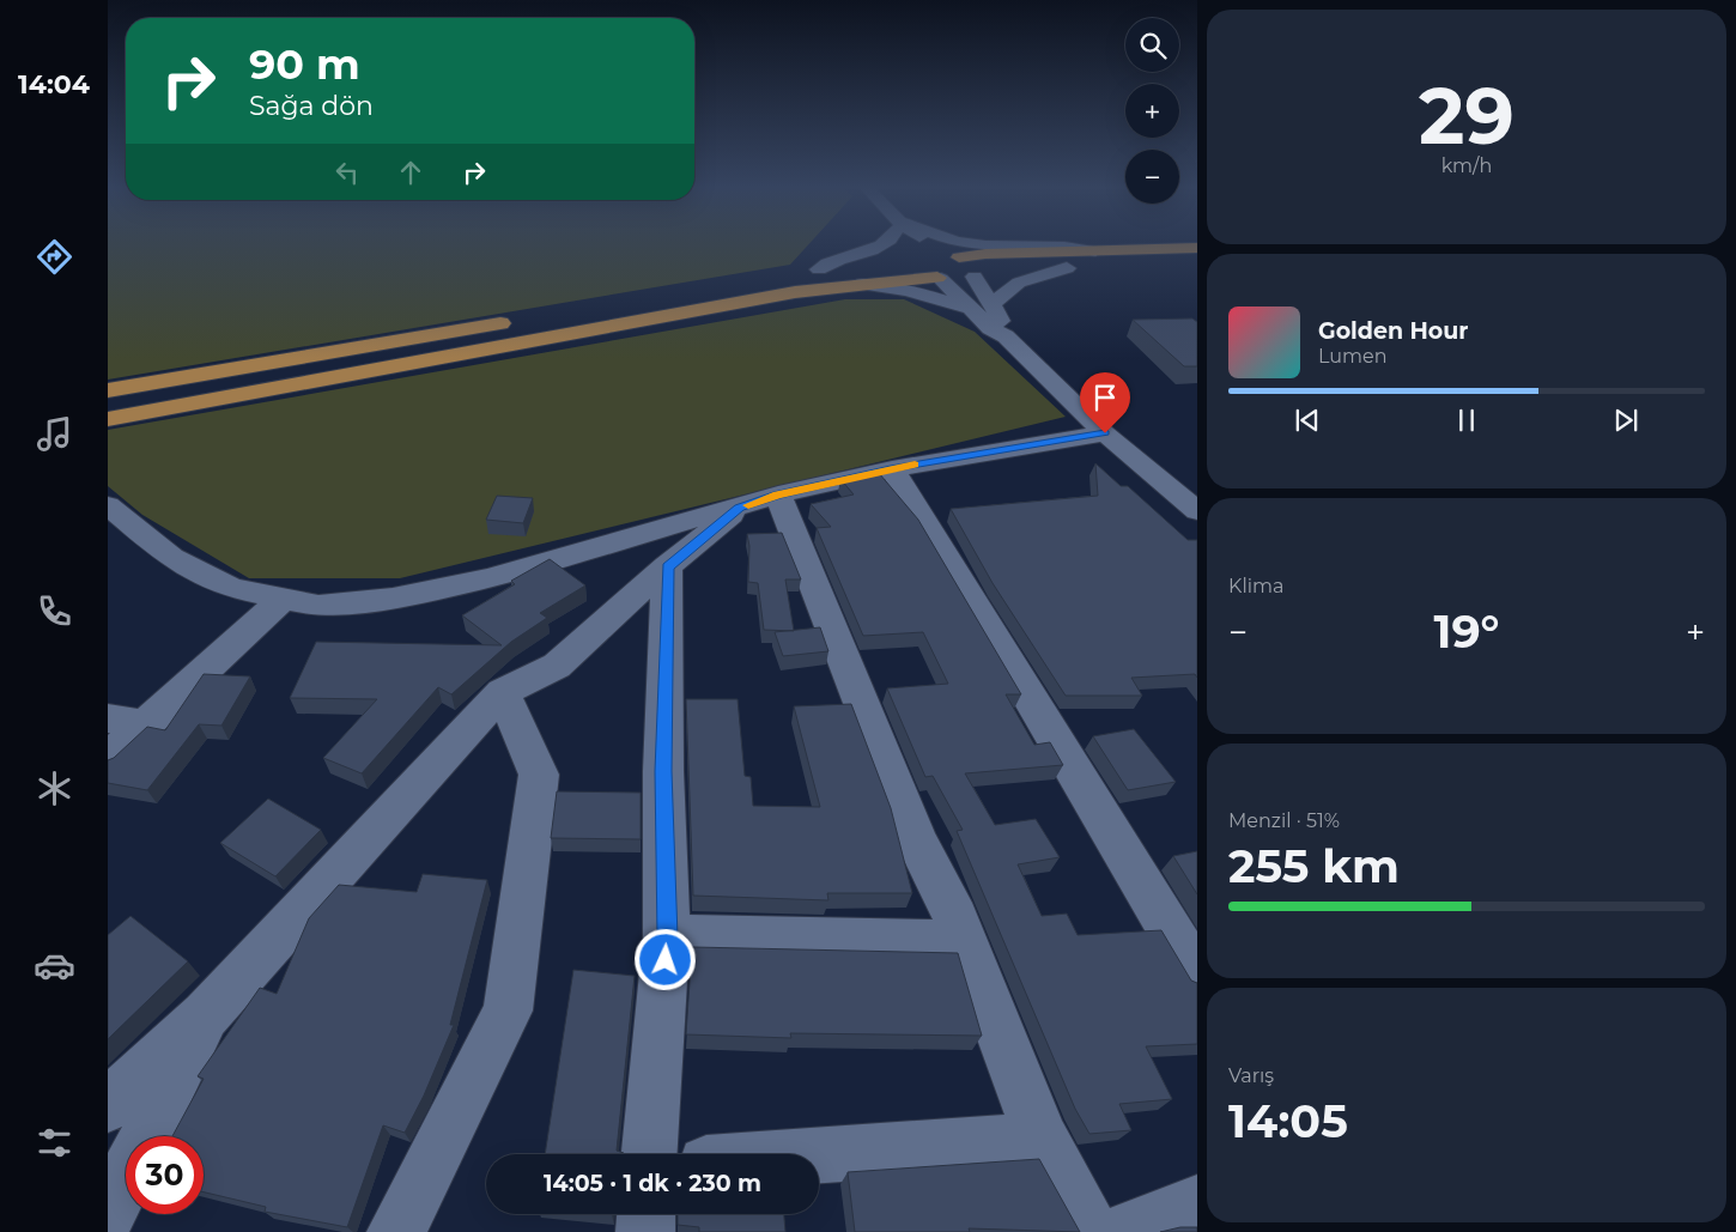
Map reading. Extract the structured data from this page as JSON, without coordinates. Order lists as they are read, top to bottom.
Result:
{
  "page": {
    "tabs": "14:04",
    "tile": [
      ["29", "km/h"],
      "Klima",
      ["Menzil · 51%", "255 km"],
      ["Varış", "14:05"]
    ],
    "map_buttons": ["+", "−"],
    "turn": ["90 m", "Sağa dön"],
    "song": ["Golden Hour", "Lumen"],
    "heat": ["−", "19°", "+"],
    "limit": "30",
    "trip": "14:05 · 1 dk · 230 m"
  }
}
